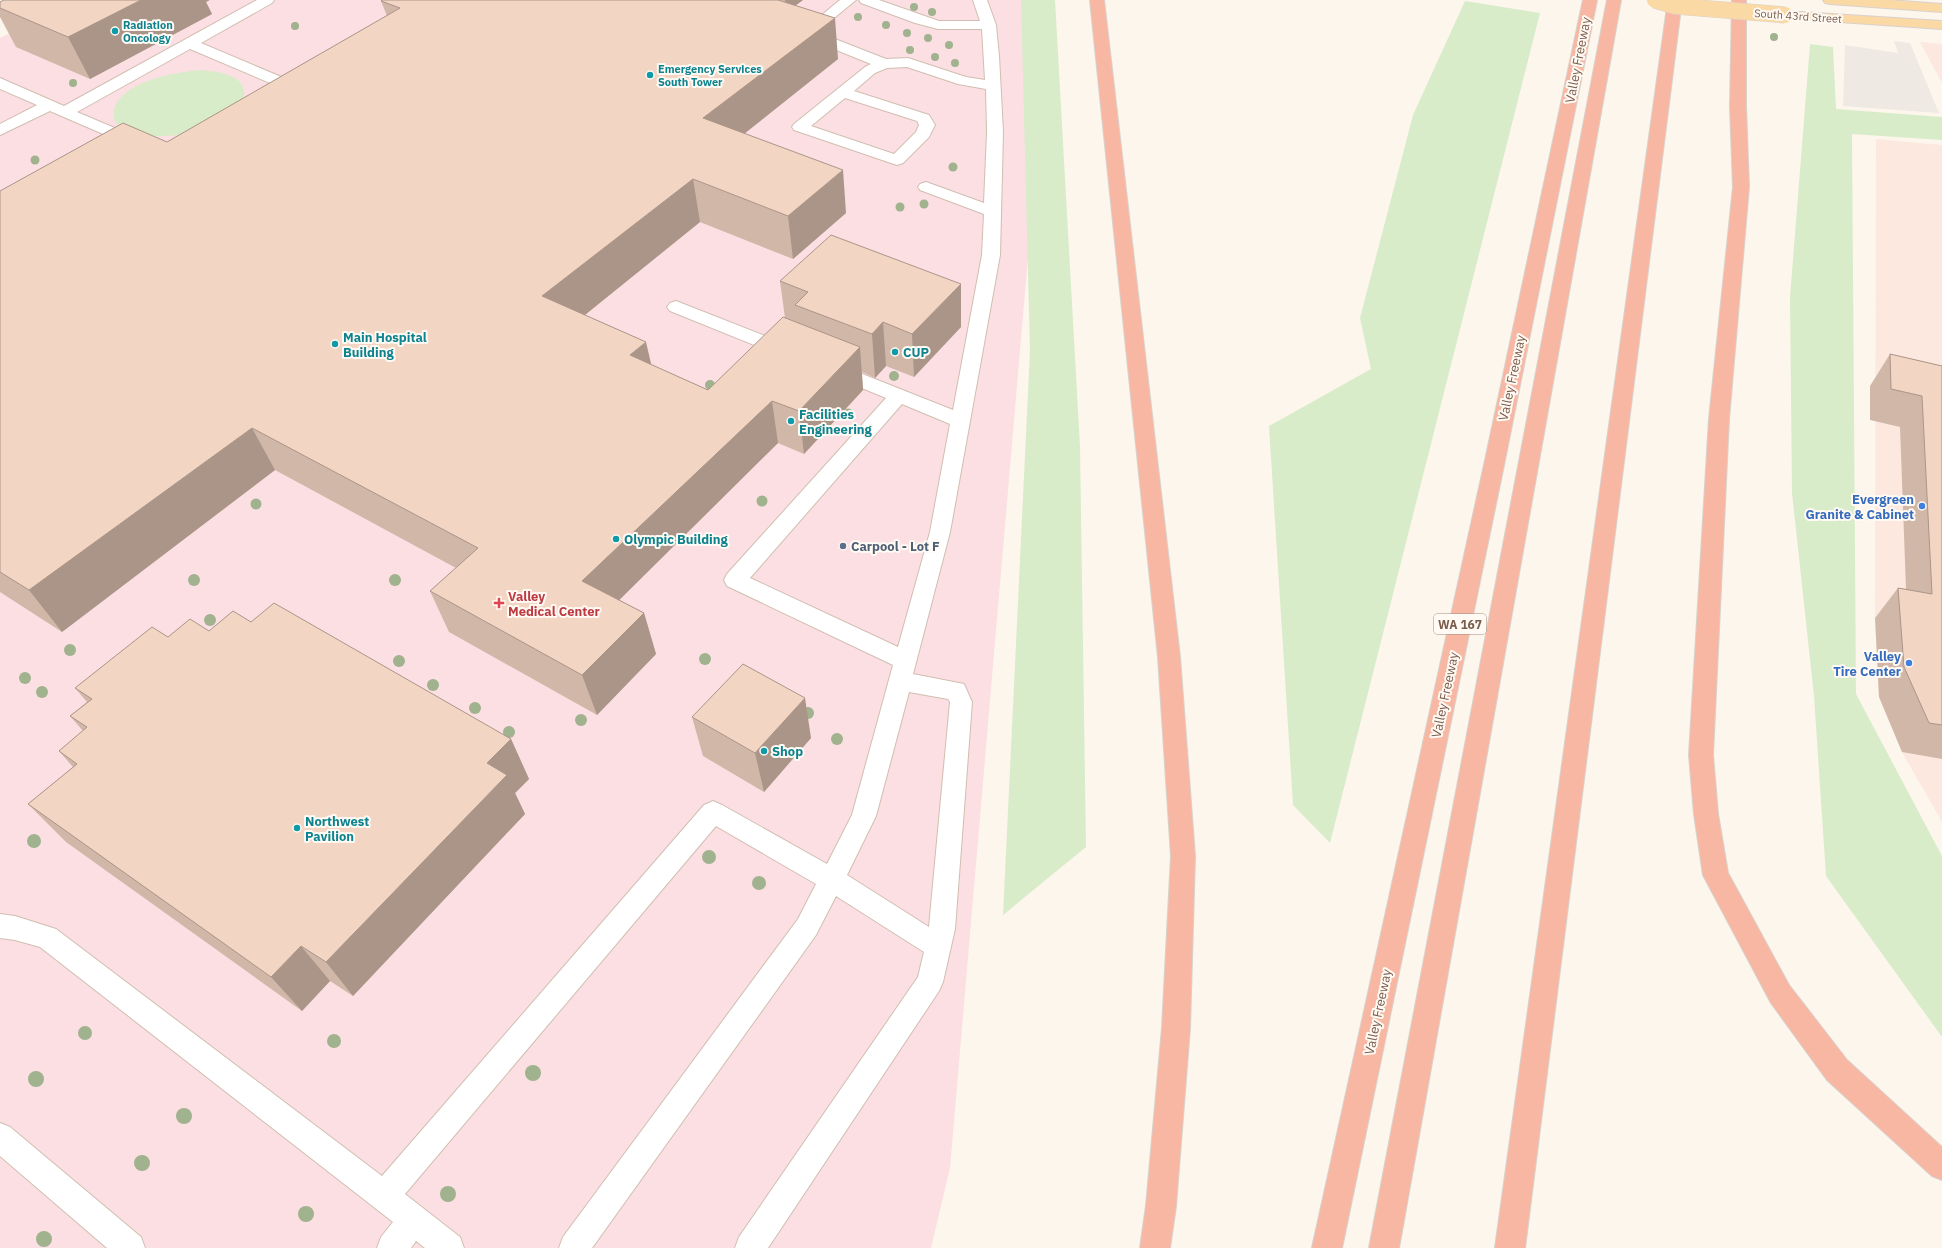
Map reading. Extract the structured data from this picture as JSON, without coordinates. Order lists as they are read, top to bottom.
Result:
{
  "streets": {
    "highway": ["Valley Freeway", "WA 167"],
    "main road": ["South 43rd Street"]
  },
  "places": {
    "other": [
      "Radiation Oncology",
      "Emergency Services South Tower",
      "Main Hospital Building",
      "CUP",
      "Facilities Engineering",
      "Evergreen Granite & Cabinet",
      "Olympic Building",
      "Carpool - Lot F",
      "Valley Tire Center",
      "Shop",
      "Northwest Pavilion"
    ],
    "health": ["Valley Medical Center"]
  }
}
